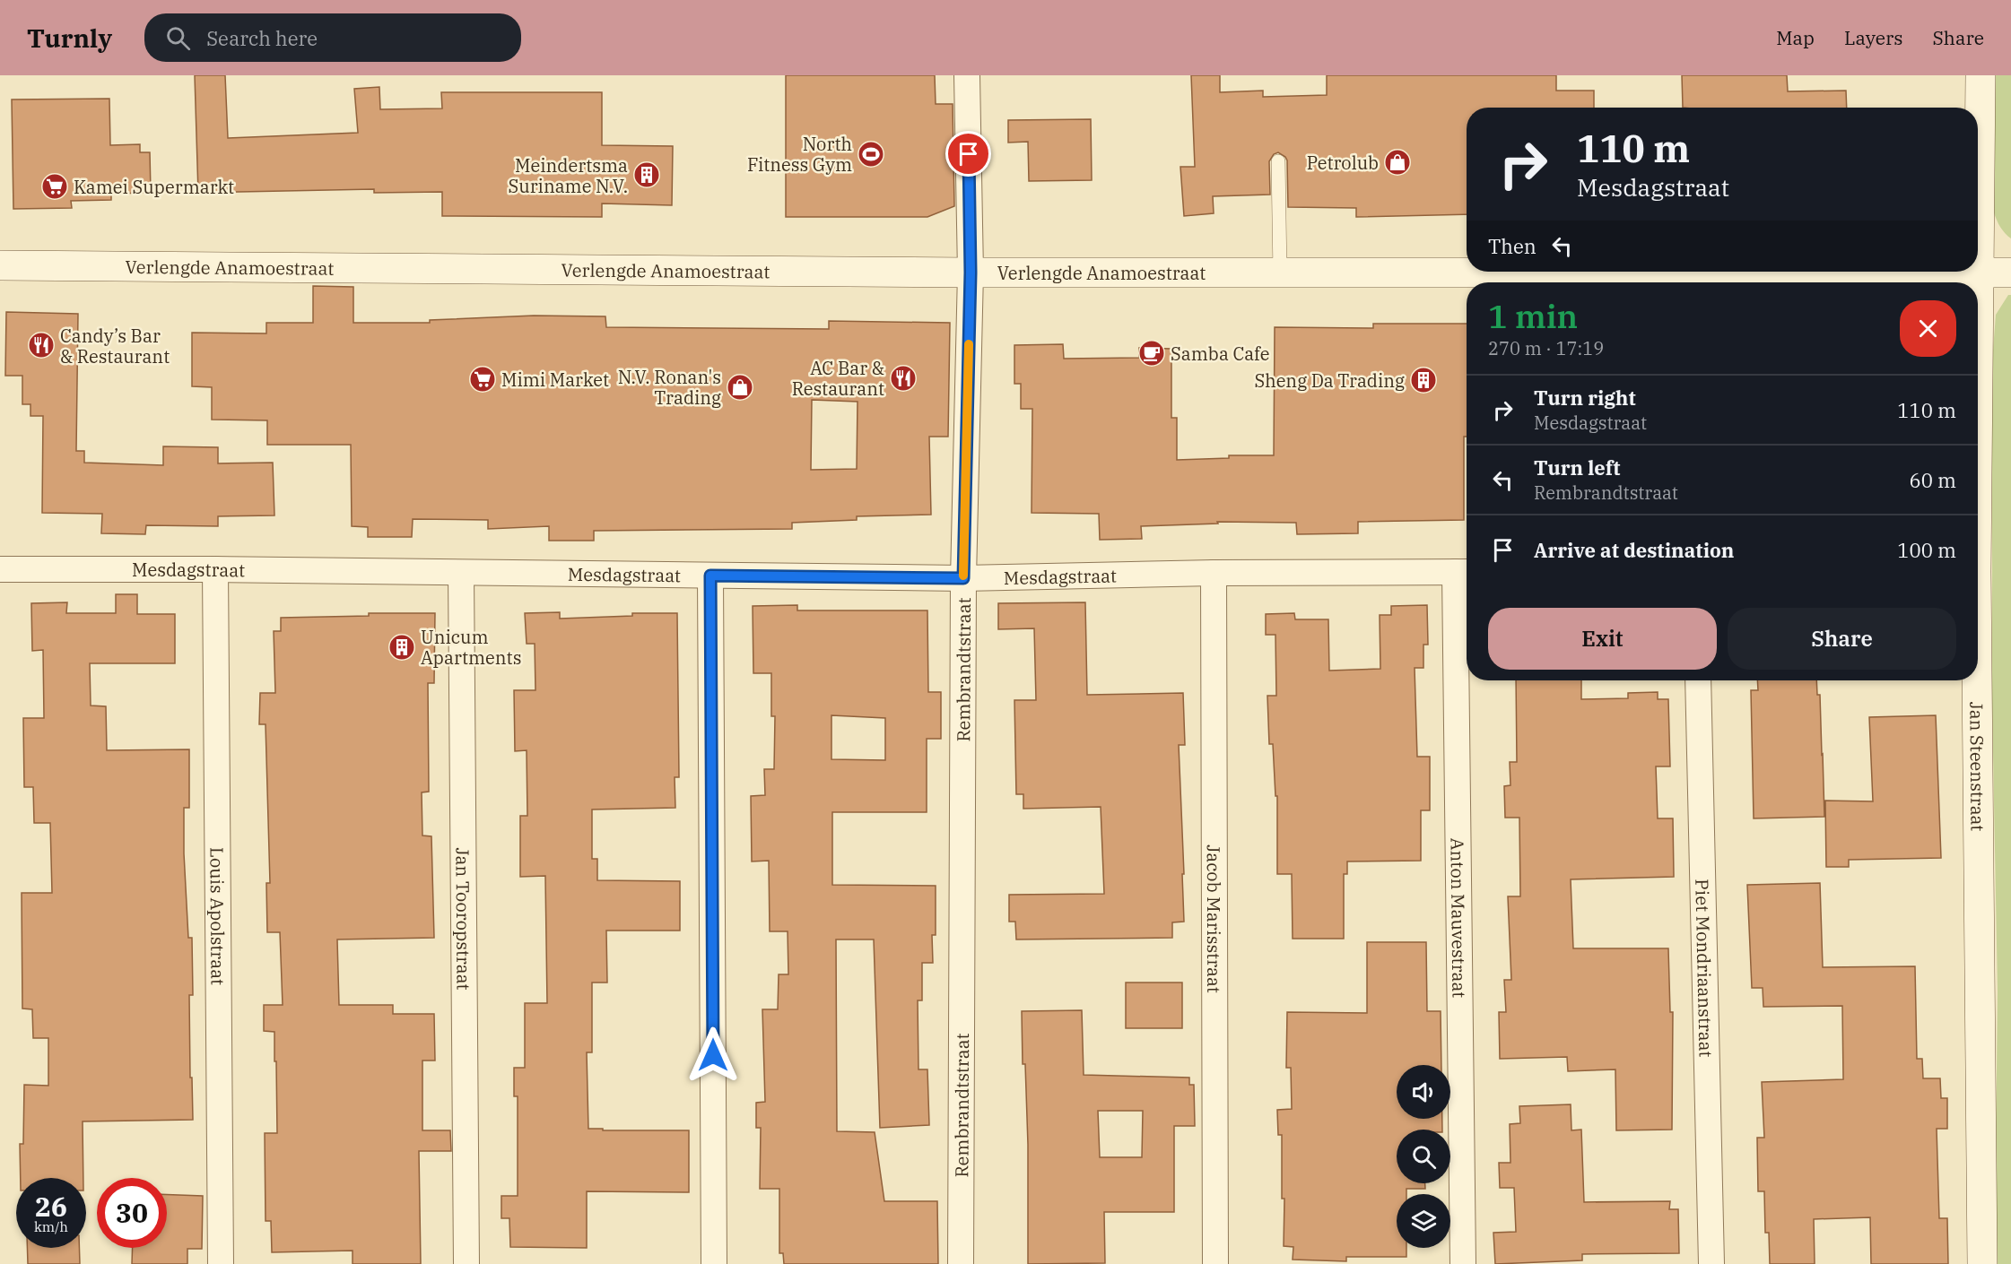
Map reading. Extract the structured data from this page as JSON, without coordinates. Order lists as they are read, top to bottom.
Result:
{
  "streets": {
    "street": [
      "Verlengde Anamoestraat",
      "Mesdagstraat",
      "Rembrandtstraat",
      "Jan Steenstraat",
      "Louis Apolstraat",
      "Jacob Marisstraat",
      "Anton Mauvestraat",
      "Jan Tooropstraat",
      "Piet Mondriaanstraat"
    ]
  },
  "crossings": [
    ["Verlengde Anamoestraat", "Rembrandtstraat"],
    ["Verlengde Anamoestraat", "Jan Steenstraat"],
    ["Mesdagstraat", "Rembrandtstraat"],
    ["Mesdagstraat", "Louis Apolstraat"],
    ["Mesdagstraat", "Jacob Marisstraat"],
    ["Mesdagstraat", "Anton Mauvestraat"],
    ["Mesdagstraat", "Jan Tooropstraat"]
  ],
  "places": {
    "sports": ["North Fitness Gym"],
    "shop": ["Petrolub", "N.V. Ronan's Trading"],
    "building": ["Meindertsma Suriname N.V.", "Sheng Da Trading", "Unicum Apartments"],
    "supermarket": ["Kamei Supermarkt", "Mimi Market"],
    "restaurant": ["Candy’s Bar & Restaurant", "AC Bar & Restaurant"],
    "cafe": ["Samba Cafe"]
  },
  "page": {
    "header": "Turnly",
    "search": "Search here",
    "nav": ["Map", "Layers", "Share"],
    "turn": ["110 m", "Mesdagstraat"],
    "then": "Then",
    "heading": ["1 min", "270 m · 17:19"],
    "list": [
      {
        "name": "Turn right",
        "note": "Mesdagstraat",
        "value": "110 m"
      },
      {
        "name": "Turn left",
        "note": "Rembrandtstraat",
        "value": "60 m"
      },
      {
        "name": "Arrive at destination",
        "value": "100 m"
      }
    ],
    "buttons": ["Exit", "Share"],
    "speed": "26 km/h",
    "limit": "30"
  }
}
